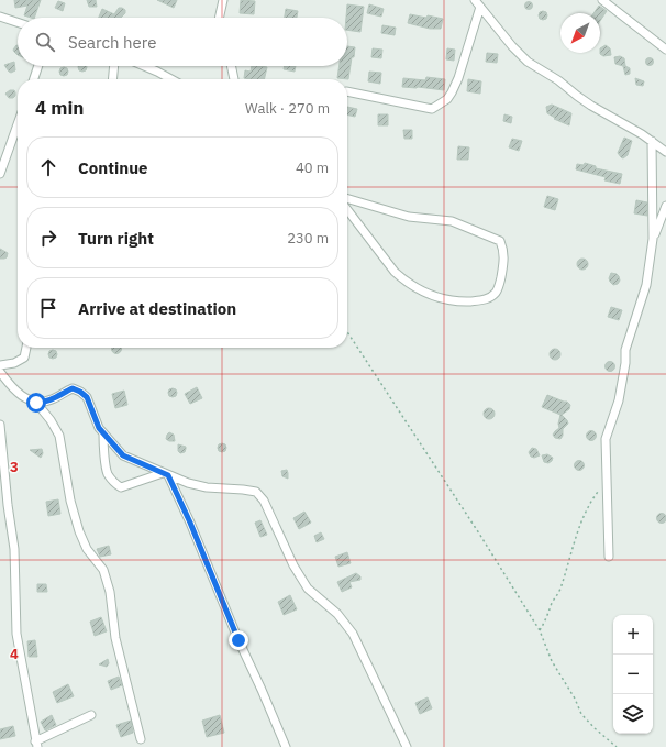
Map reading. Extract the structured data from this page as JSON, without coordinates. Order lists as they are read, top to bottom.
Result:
{
  "north": "bottom left",
  "page": {
    "search": "Search here",
    "heading": ["4 min", "Walk · 270 m"],
    "list": [
      ["Continue", "40 m"],
      ["Turn right", "230 m"],
      "Arrive at destination"
    ],
    "map_buttons": ["+", "−"]
  },
  "grid": {
    "rows": ["3", "4"]
  }
}
